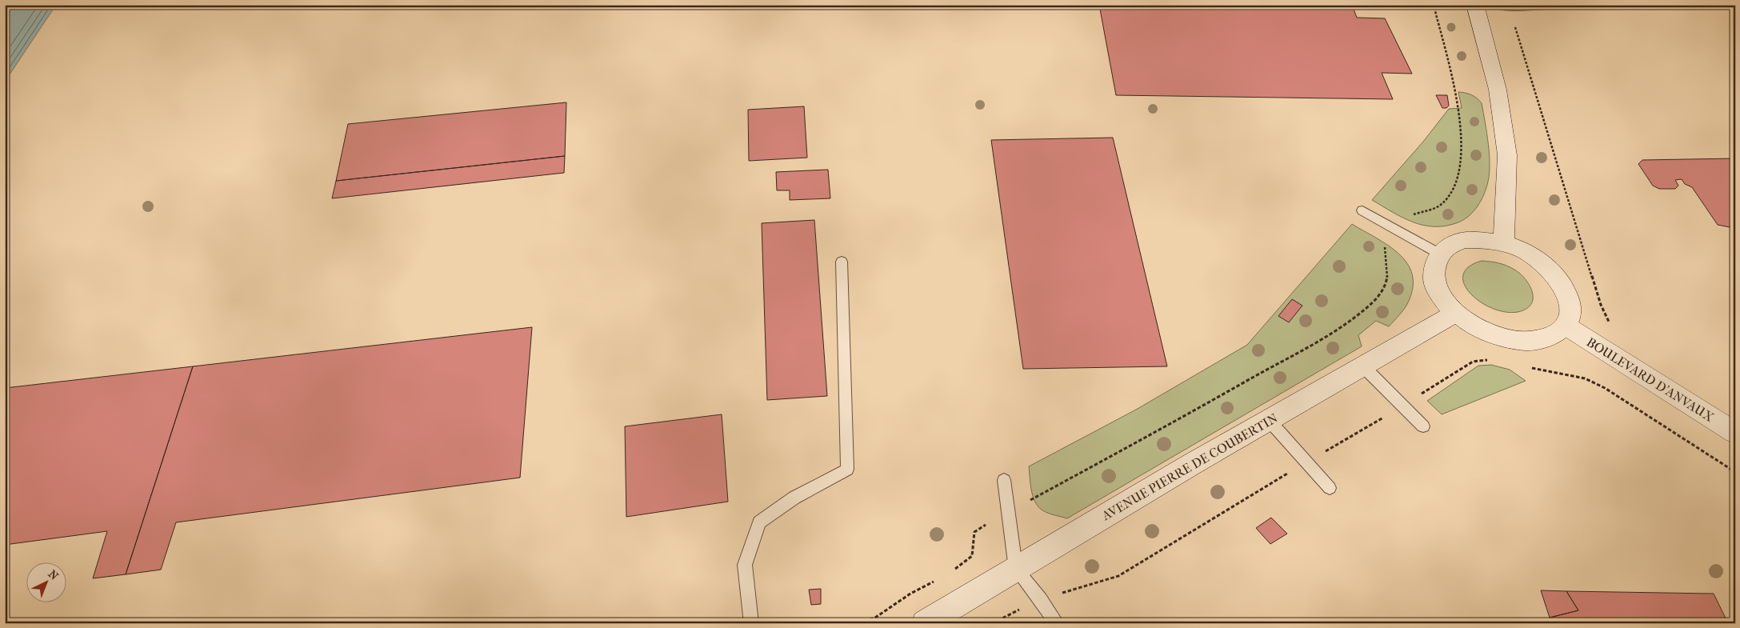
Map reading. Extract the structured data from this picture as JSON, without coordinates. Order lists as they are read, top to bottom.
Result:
{
  "streets": {
    "street": ["BOULEVARD D'ANVAUX", "AVENUE PIERRE DE COUBERTIN"]
  },
  "crossings": [
    ["BOULEVARD D'ANVAUX", "AVENUE PIERRE DE COUBERTIN"]
  ],
  "north": "top right"
}
